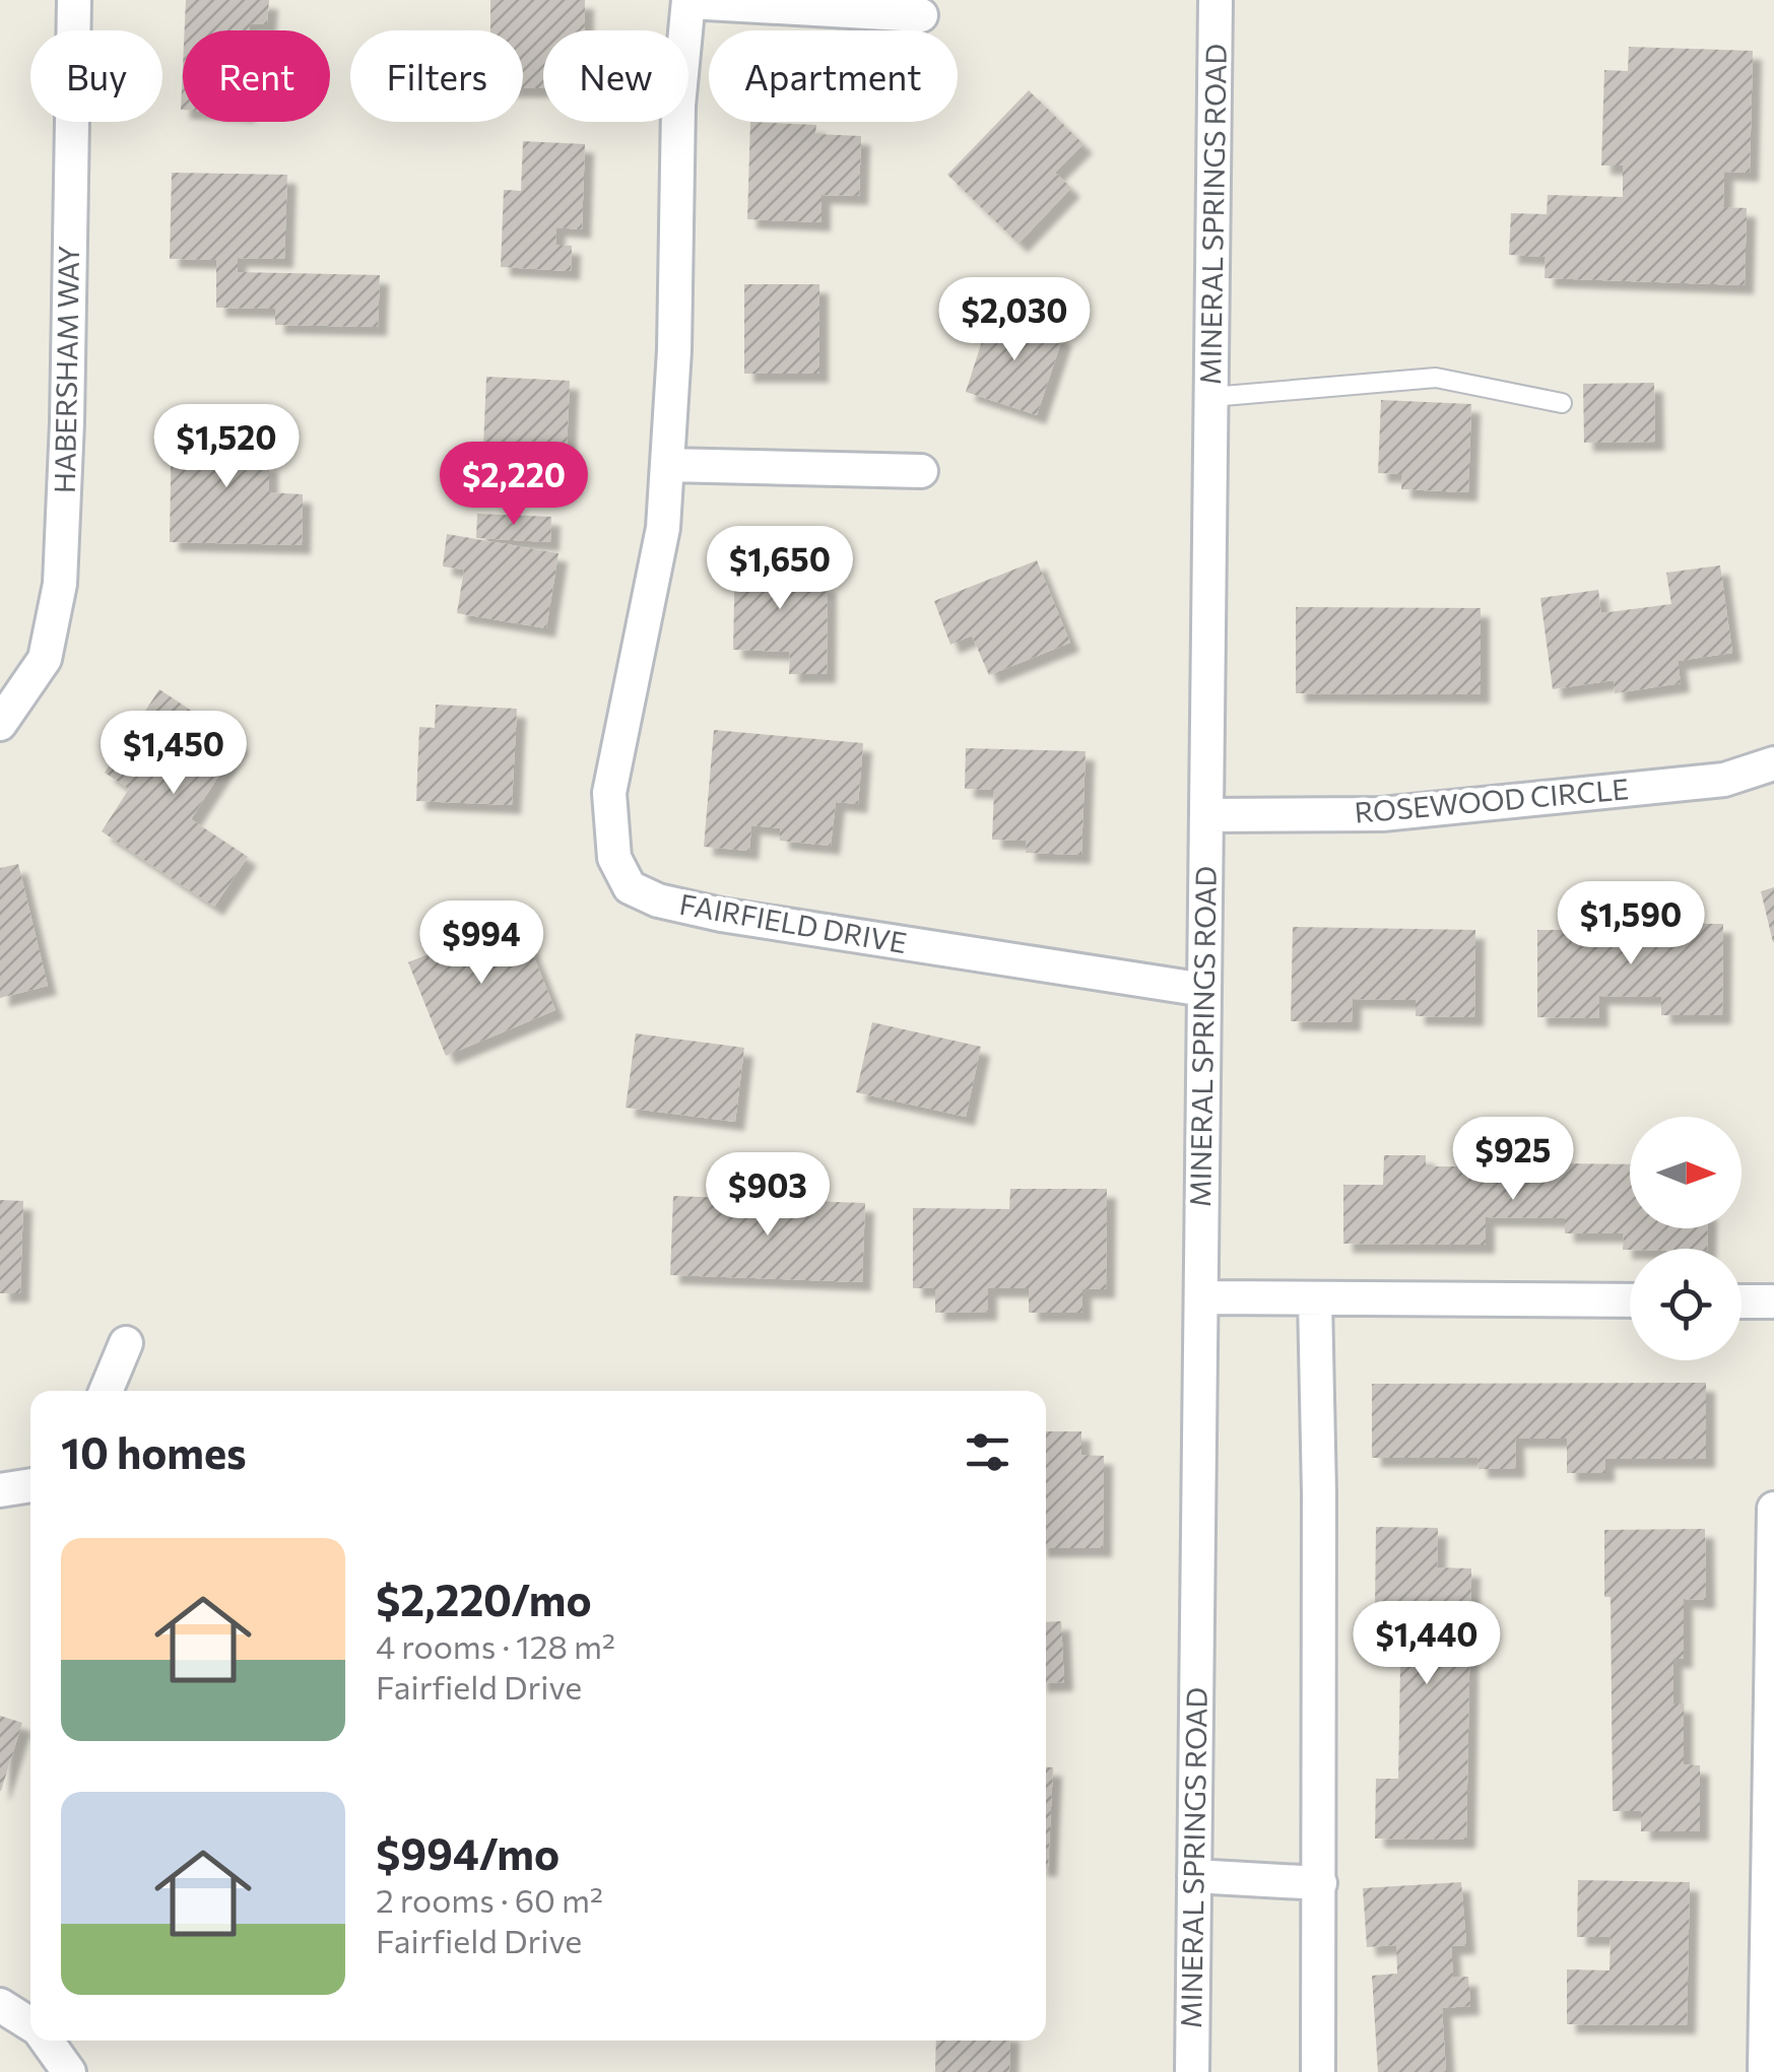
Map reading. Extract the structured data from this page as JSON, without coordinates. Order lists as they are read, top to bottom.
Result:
{
  "streets": {
    "street": [
      "MINERAL SPRINGS ROAD",
      "HABERSHAM WAY",
      "ROSEWOOD CIRCLE",
      "FAIRFIELD DRIVE"
    ]
  },
  "crossings": [
    ["MINERAL SPRINGS ROAD", "ROSEWOOD CIRCLE"],
    ["MINERAL SPRINGS ROAD", "FAIRFIELD DRIVE"]
  ],
  "north": "right",
  "page": {
    "chip": [
      "Buy",
      "Rent",
      "Filters",
      "New",
      "Apartment"
    ],
    "price": [
      "$2,030",
      "$1,520",
      "$2,220",
      "$1,650",
      "$1,450",
      "$1,590",
      "$994",
      "$925",
      "$903",
      "$1,440"
    ],
    "heading": "10 homes",
    "list": [
      {
        "name": "$2,220/mo",
        "note": "4 rooms · 128 m² · Fairfield Drive"
      },
      {
        "name": "$994/mo",
        "note": "2 rooms · 60 m² · Fairfield Drive"
      }
    ]
  }
}
